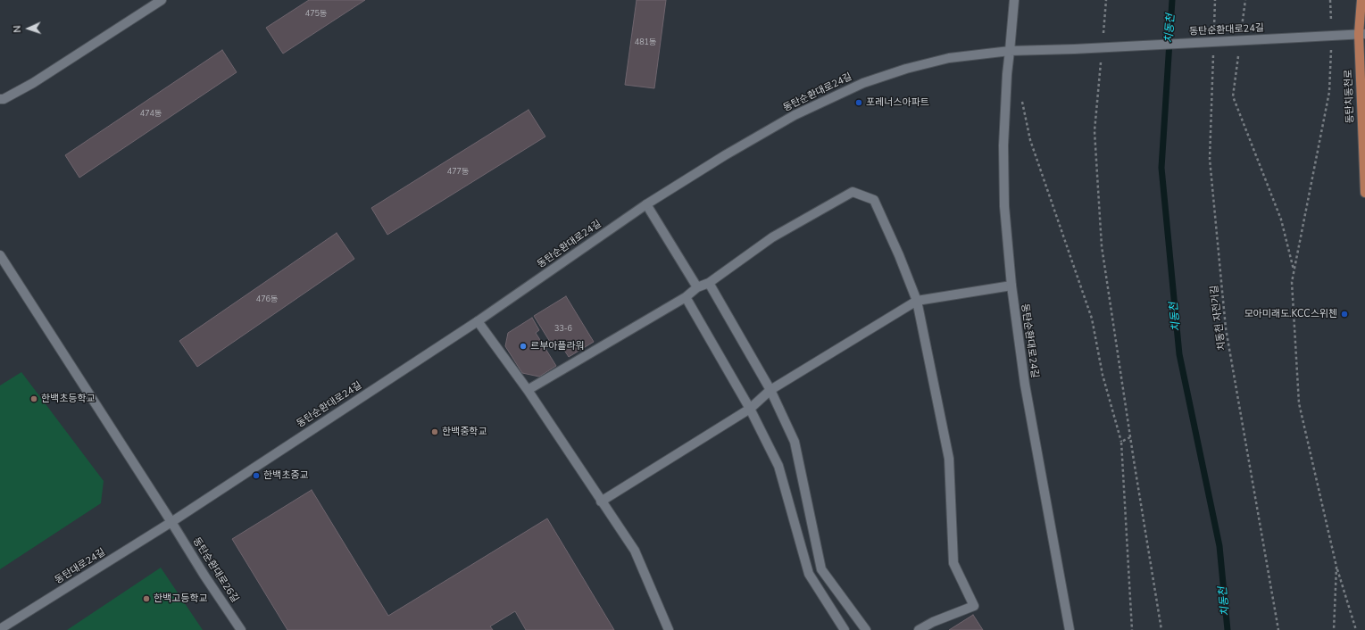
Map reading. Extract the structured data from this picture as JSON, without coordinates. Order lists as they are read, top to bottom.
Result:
{
  "streets": {
    "main road": ["동탄치동천로"],
    "street": ["동탄순환대로24길", "동탄대로24길", "동탄순환대로26길"],
    "path": ["치동천 자전거길"]
  },
  "crossings": [
    ["동탄순환대로24길", "동탄치동천로"],
    ["동탄순환대로24길", "동탄대로24길"],
    ["동탄순환대로24길", "동탄순환대로26길"],
    ["동탄대로24길", "동탄순환대로26길"]
  ],
  "water": ["치동천"],
  "places": [
    "포레너스아파트",
    "모아미래도.KCC스위첸",
    "르부아플라워",
    "한백초등학교",
    "한백중학교",
    "한백초중교",
    "한백고등학교"
  ],
  "house_numbers": [
    "475동",
    "481동",
    "474동",
    "477동",
    "476동",
    "33-6"
  ],
  "north": "left"
}
